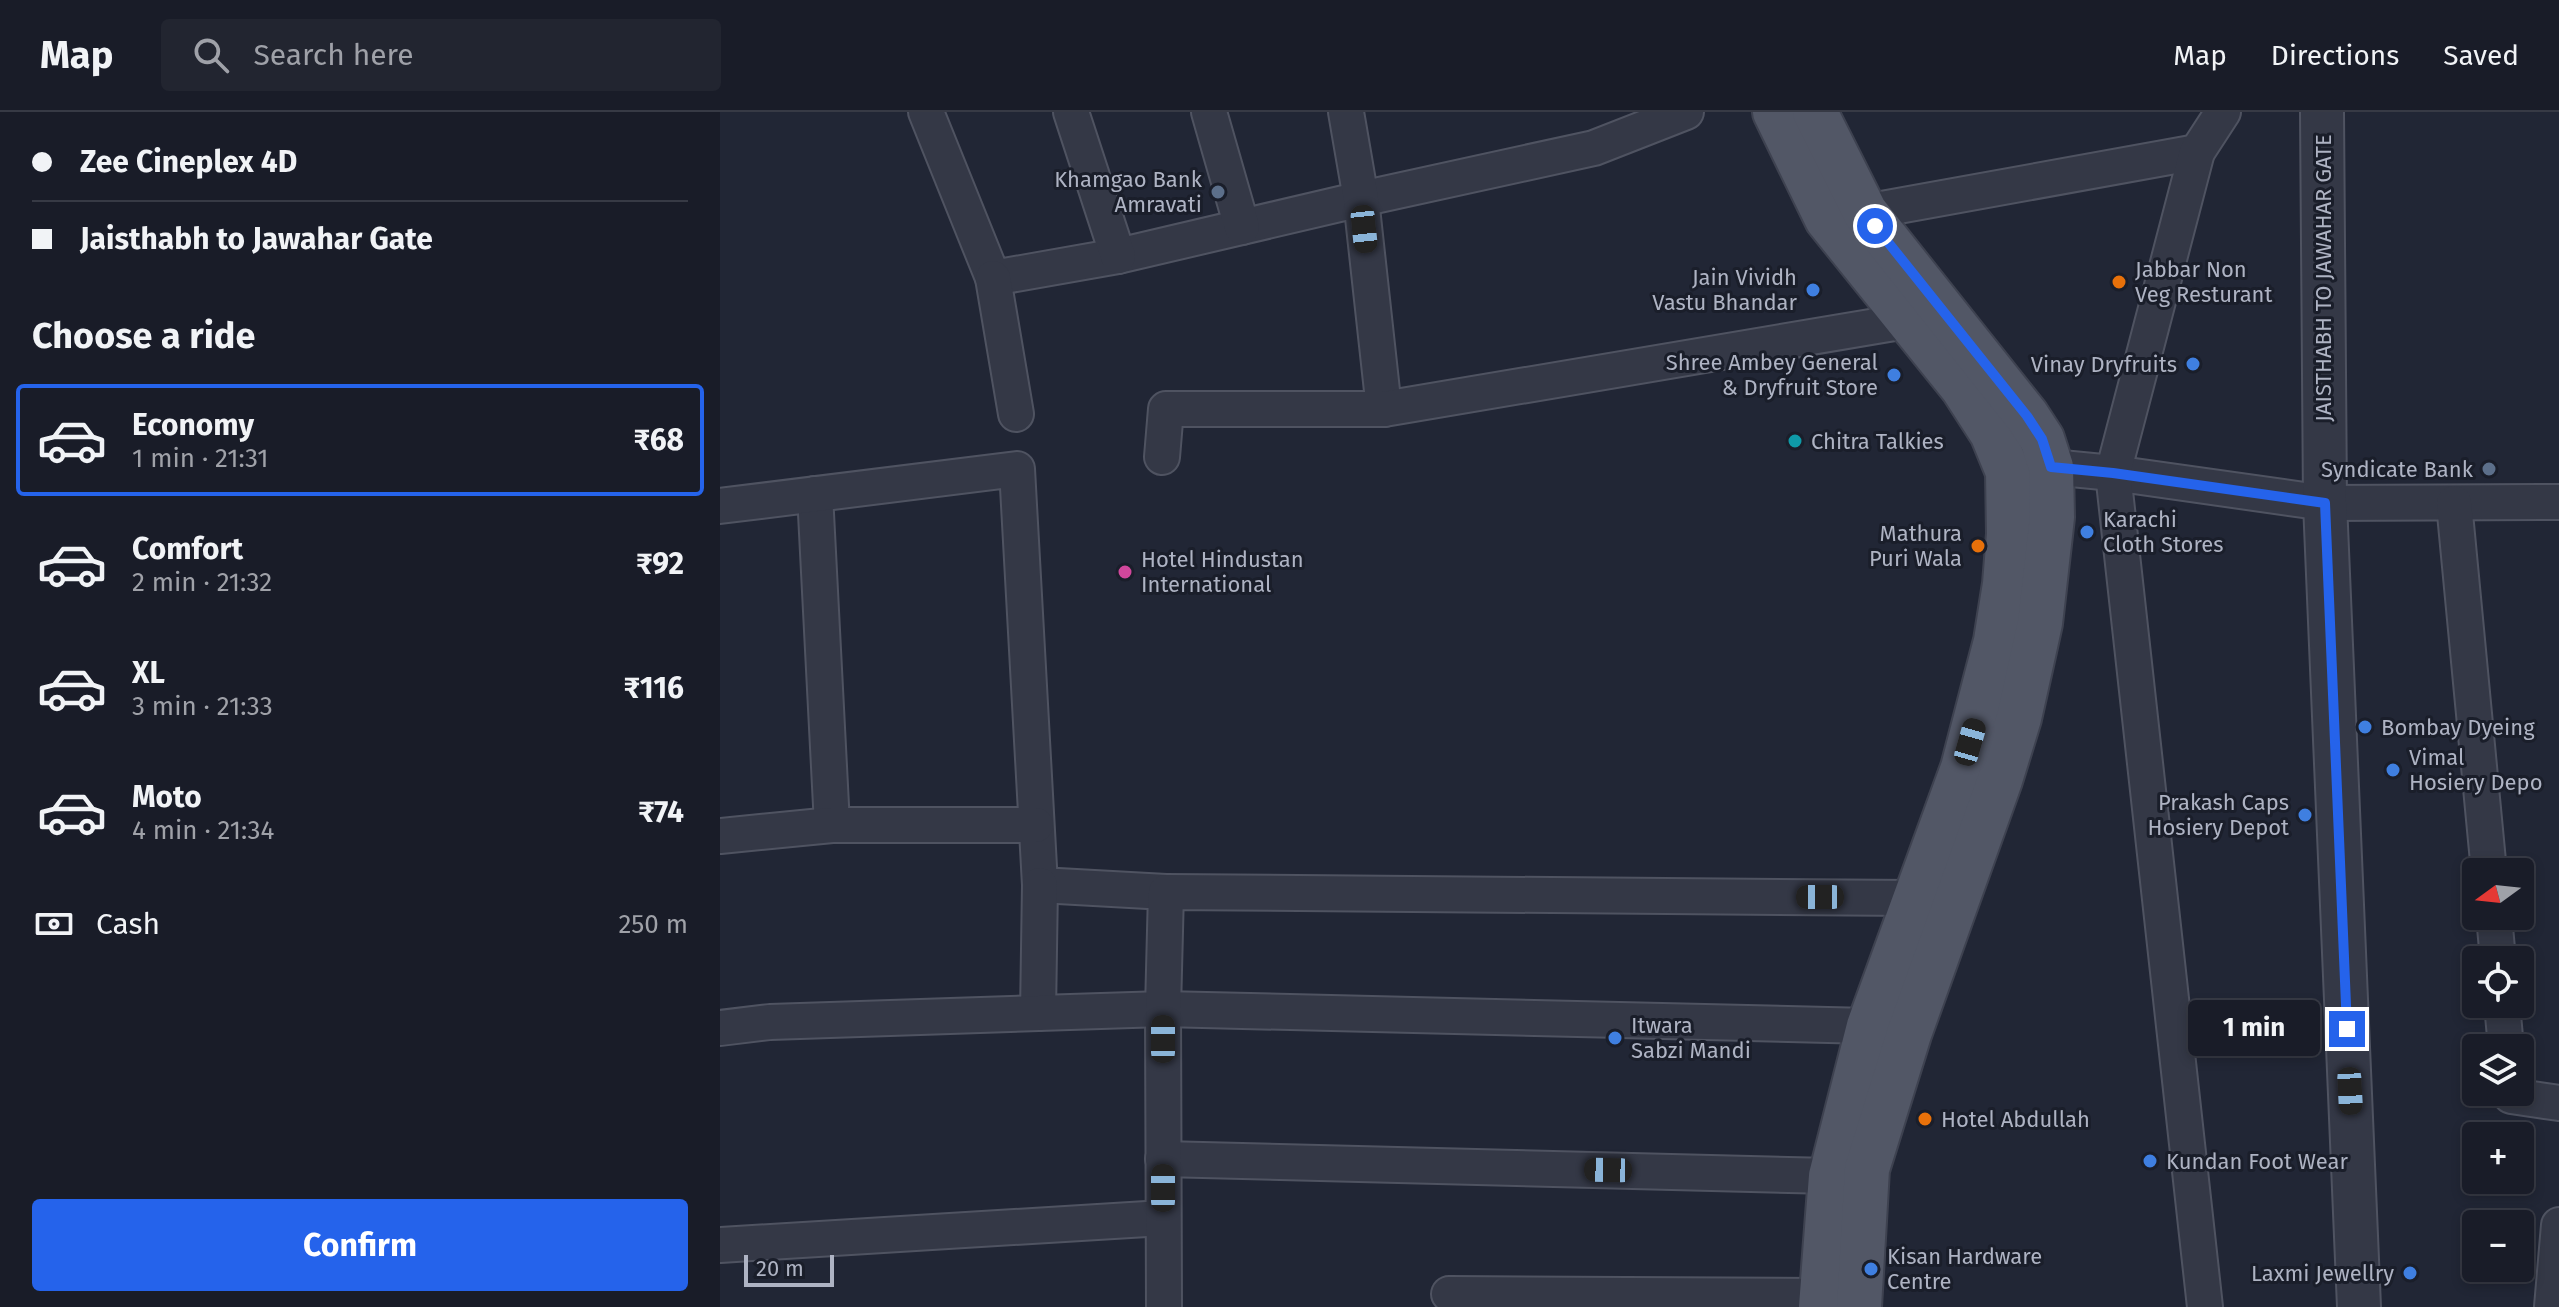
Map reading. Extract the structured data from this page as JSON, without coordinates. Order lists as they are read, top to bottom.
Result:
{
  "streets": {
    "street": ["JAISTHABH TO JAWAHAR GATE"]
  },
  "places": [
    "Khamgao Bank Amravati",
    "Jabbar Non Veg Resturant",
    "Jain Vividh Vastu Bhandar",
    "Vinay Dryfruits",
    "Shree Ambey General & Dryfruit Store",
    "Chitra Talkies",
    "Syndicate Bank",
    "Karachi Cloth Stores",
    "Mathura Puri Wala",
    "Hotel Hindustan International",
    "Bombay Dyeing",
    "Vimal Hosiery Depo",
    "Prakash Caps Hosiery Depot",
    "Itwara Sabzi Mandi",
    "Hotel Abdullah",
    "Kundan Foot Wear",
    "Kisan Hardware Centre",
    "Laxmi Jewellry"
  ],
  "scale_bar": "20 m",
  "north": "left",
  "page": {
    "header": "Map",
    "search": "Search here",
    "nav": ["Map", "Directions", "Saved"],
    "banner": ["Zee Cineplex 4D", "Jaisthabh to Jawahar Gate"],
    "heading": "Choose a ride",
    "list": [
      {
        "name": "Economy",
        "note": "1 min · 21:31",
        "value": "₹68"
      },
      {
        "name": "Comfort",
        "note": "2 min · 21:32",
        "value": "₹92"
      },
      {
        "name": "XL",
        "note": "3 min · 21:33",
        "value": "₹116"
      },
      {
        "name": "Moto",
        "note": "4 min · 21:34",
        "value": "₹74"
      }
    ],
    "map_buttons": ["+", "−"],
    "pay": ["Cash", "250 m"],
    "bubble": "1 min",
    "buttons": "Confirm",
    "scale": "20 m"
  }
}
